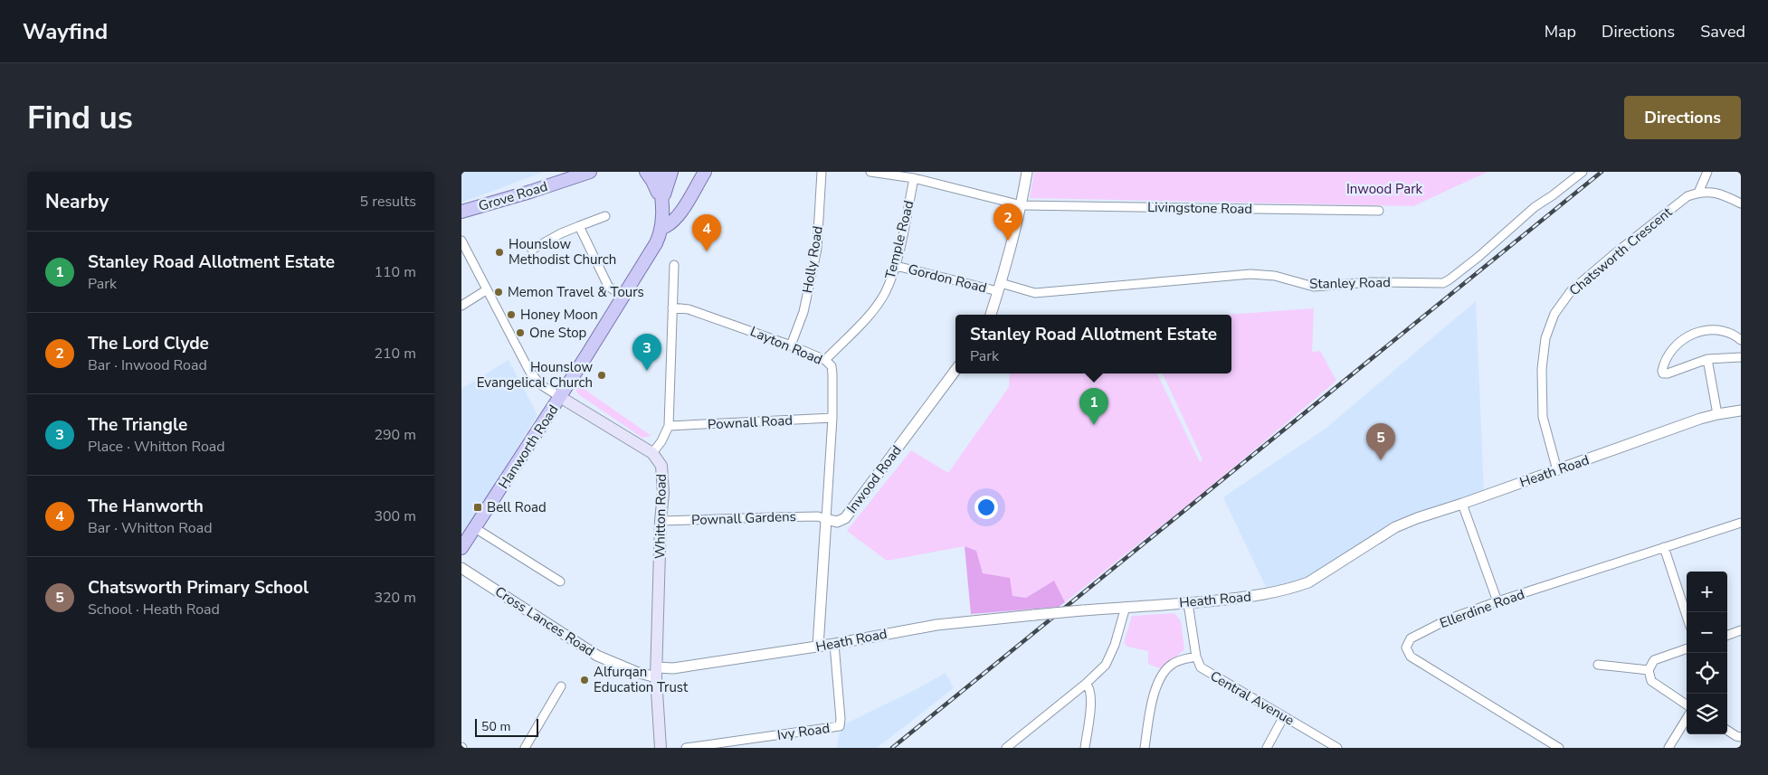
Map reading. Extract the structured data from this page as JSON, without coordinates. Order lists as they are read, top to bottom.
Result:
{
  "streets": {
    "main road": ["Grove Road", "Hanworth Road", "Whitton Road"],
    "street": [
      "Livingstone Road",
      "Temple Road",
      "Chatsworth Crescent",
      "Holly Road",
      "Gordon Road",
      "Stanley Road",
      "Layton Road",
      "Pownall Road",
      "Heath Road",
      "Inwood Road",
      "Pownall Gardens",
      "Ellerdine Road",
      "Cross Lances Road",
      "Central Avenue",
      "Ivy Road"
    ]
  },
  "crossings": [
    ["Livingstone Road", "Temple Road"],
    ["Temple Road", "Gordon Road"],
    ["Temple Road", "Layton Road"],
    ["Chatsworth Crescent", "Heath Road"],
    ["Holly Road", "Layton Road"],
    ["Gordon Road", "Stanley Road"],
    ["Layton Road", "Pownall Road"],
    ["Layton Road", "Inwood Road"],
    ["Layton Road", "Pownall Gardens"],
    ["Heath Road", "Whitton Road"],
    ["Heath Road", "Cross Lances Road"],
    ["Heath Road", "Ivy Road"],
    ["Inwood Road", "Pownall Gardens"],
    ["Whitton Road", "Pownall Gardens"],
    ["Whitton Road", "Cross Lances Road"]
  ],
  "parks": ["Inwood Park"],
  "places": {
    "other": [
      "Hounslow Methodist Church",
      "Memon Travel & Tours",
      "Honey Moon",
      "One Stop",
      "Hounslow Evangelical Church",
      "Alfurqan Education Trust"
    ],
    "transit": ["Bell Road"]
  },
  "scale_bar": "50 m",
  "page": {
    "header": "Wayfind",
    "nav": ["Map", "Directions", "Saved"],
    "buttons": "Directions",
    "title": "Find us",
    "heading": ["Nearby", "5 results"],
    "pins": [
      "2",
      "4",
      "3",
      "1",
      "5"
    ],
    "list": [
      {
        "mark": "1",
        "name": "Stanley Road Allotment Estate",
        "note": "Park",
        "value": "110 m"
      },
      {
        "mark": "2",
        "name": "The Lord Clyde",
        "note": "Bar · Inwood Road",
        "value": "210 m"
      },
      {
        "mark": "3",
        "name": "The Triangle",
        "note": "Place · Whitton Road",
        "value": "290 m"
      },
      {
        "mark": "4",
        "name": "The Hanworth",
        "note": "Bar · Whitton Road",
        "value": "300 m"
      },
      {
        "mark": "5",
        "name": "Chatsworth Primary School",
        "note": "School · Heath Road",
        "value": "320 m"
      }
    ],
    "popup": ["Stanley Road Allotment Estate", "Park"],
    "map_buttons": ["+", "−"],
    "scale": "50 m"
  }
}
